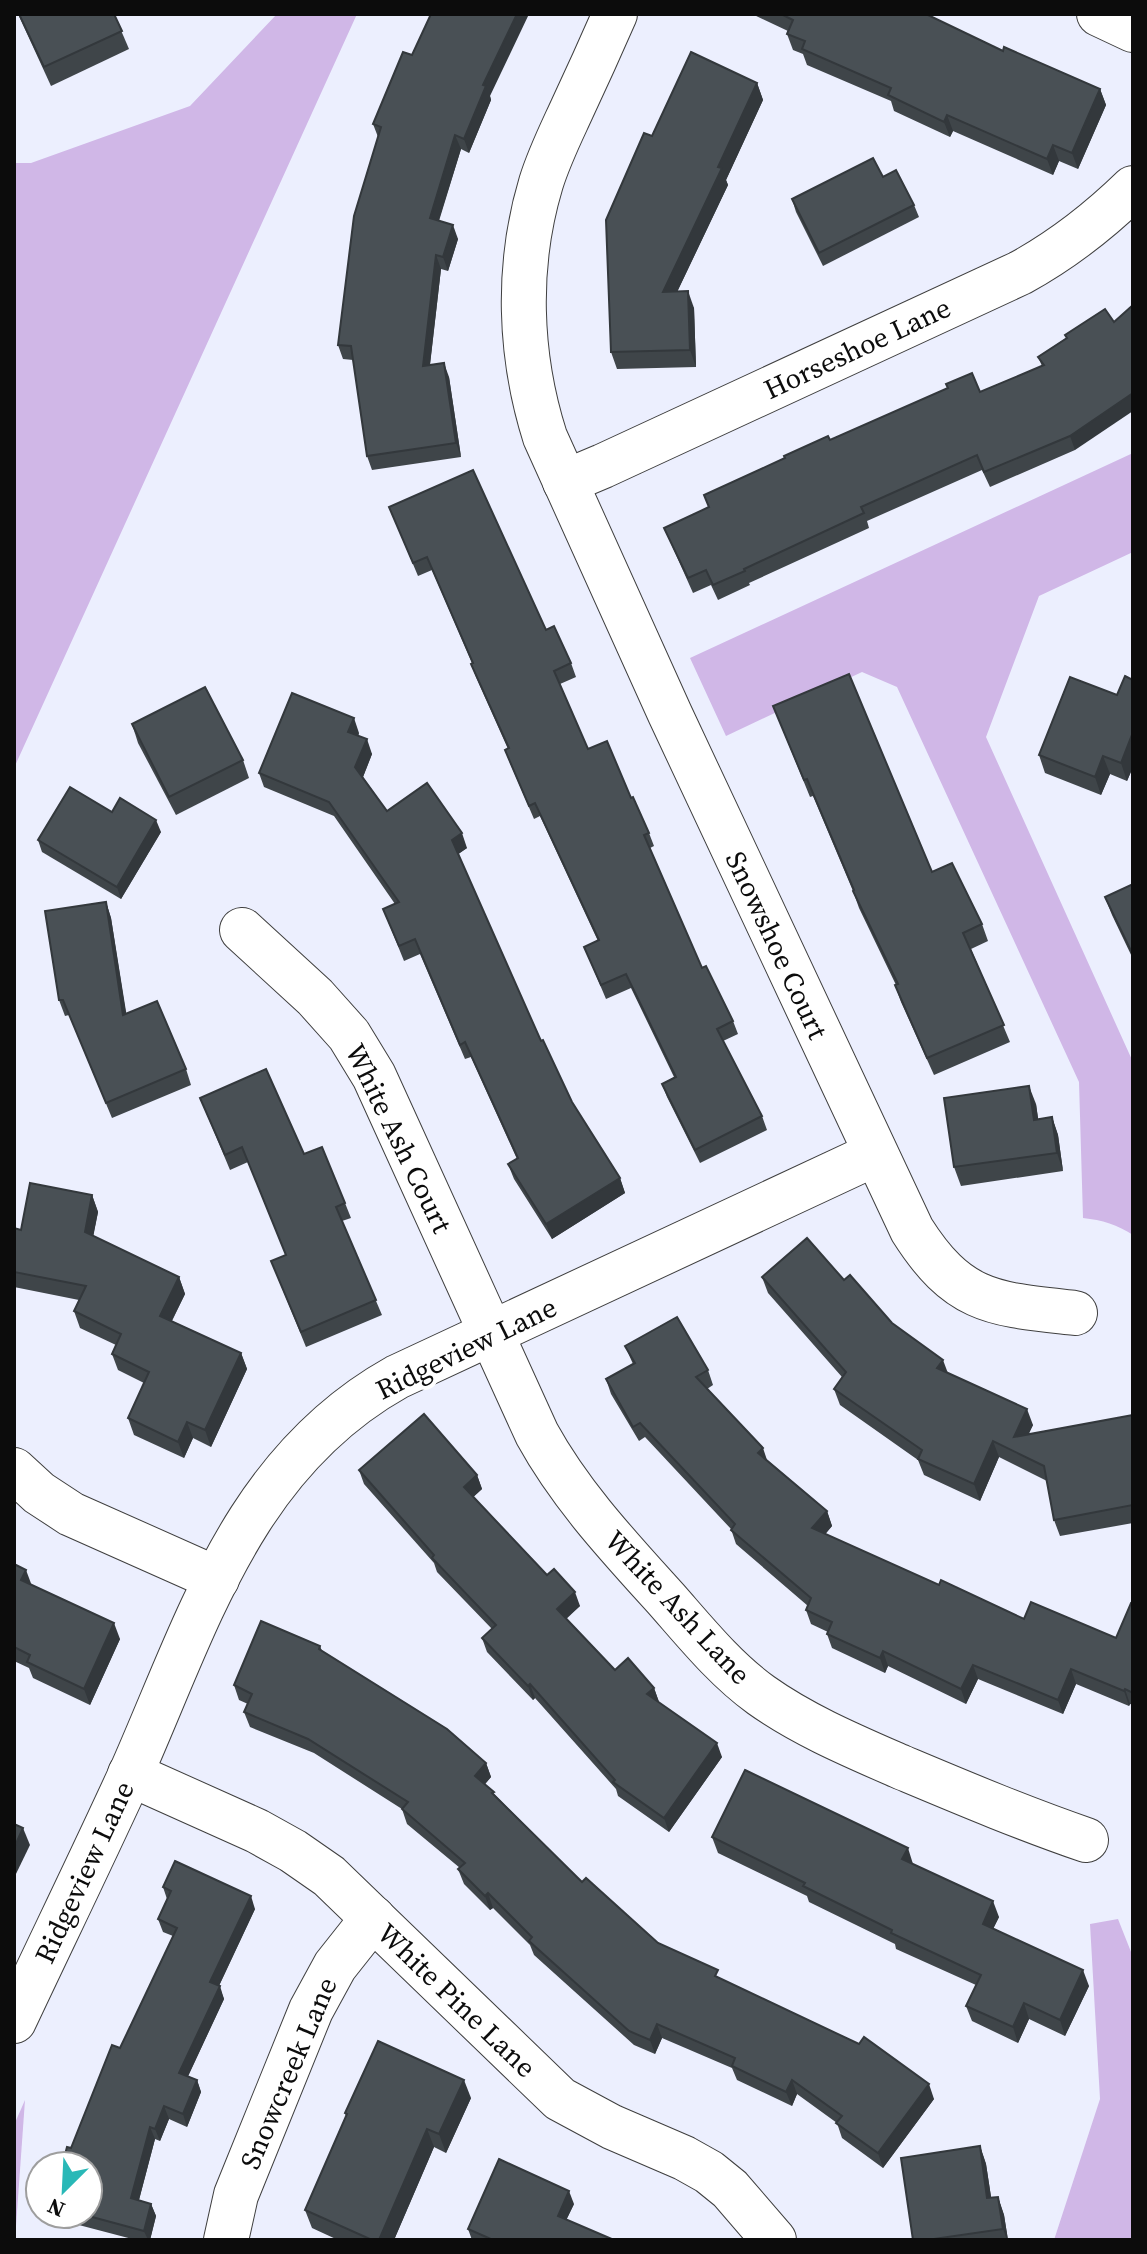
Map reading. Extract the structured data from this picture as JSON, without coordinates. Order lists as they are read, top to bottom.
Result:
{
  "streets": {
    "street": [
      "Horseshoe Lane",
      "Snowshoe Court",
      "White Ash Court",
      "Ridgeview Lane",
      "White Ash Lane",
      "White Pine Lane",
      "Snowcreek Lane"
    ]
  },
  "crossings": [
    ["Horseshoe Lane", "Snowshoe Court"],
    ["Snowshoe Court", "Ridgeview Lane"],
    ["White Ash Court", "Ridgeview Lane"],
    ["White Ash Court", "White Ash Lane"],
    ["Ridgeview Lane", "White Ash Lane"],
    ["Ridgeview Lane", "White Pine Lane"],
    ["White Pine Lane", "Snowcreek Lane"]
  ],
  "north": "bottom left"
}
